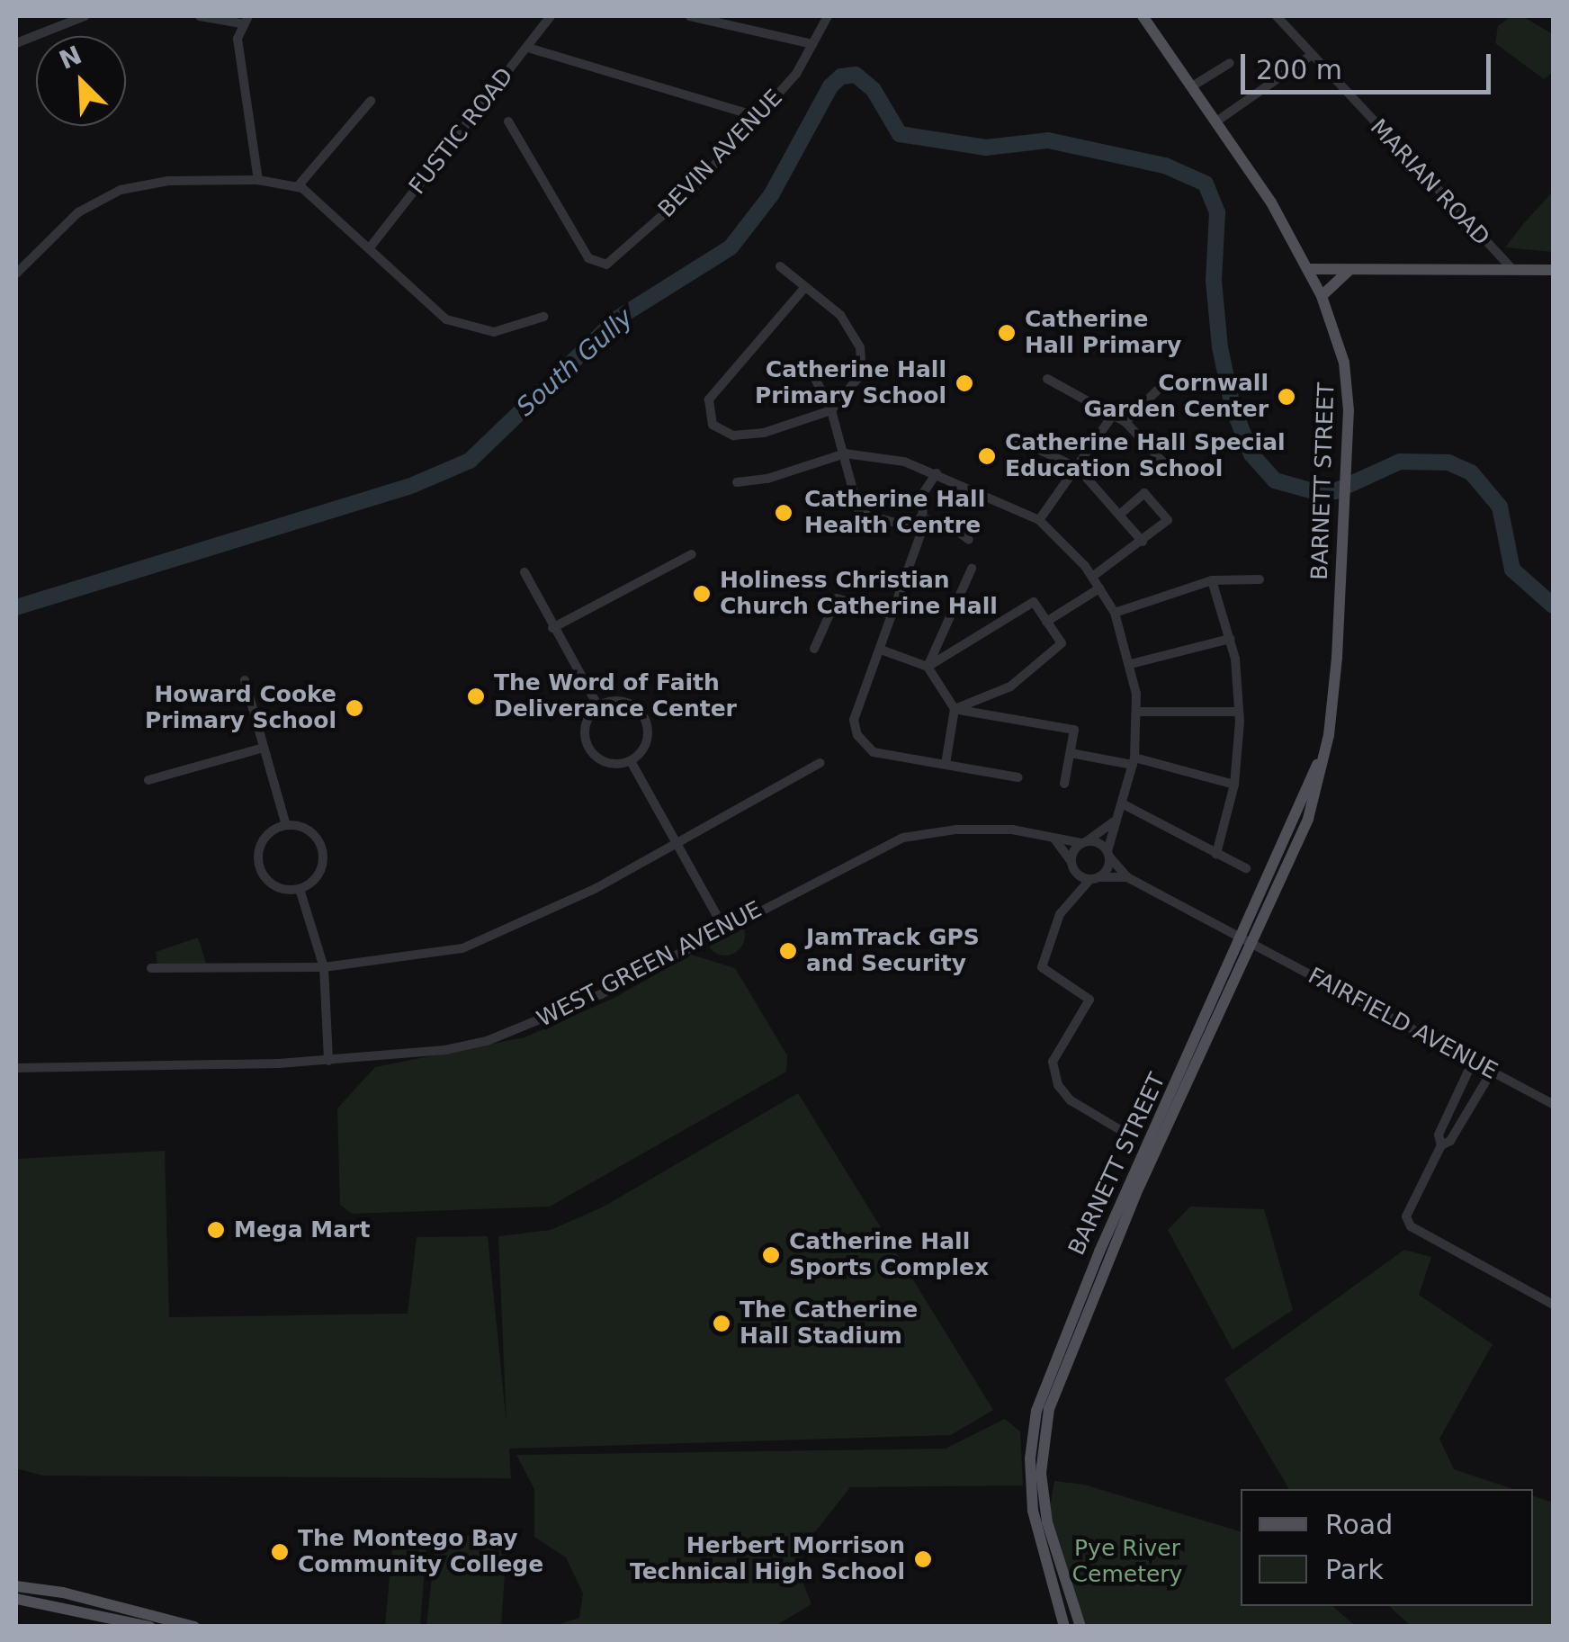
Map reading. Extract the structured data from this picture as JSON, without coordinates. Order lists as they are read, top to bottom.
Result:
{
  "streets": {
    "main road": ["BARNETT STREET"],
    "street": [
      "FUSTIC ROAD",
      "BEVIN AVENUE",
      "MARIAN ROAD",
      "WEST GREEN AVENUE",
      "FAIRFIELD AVENUE"
    ]
  },
  "crossings": [
    ["BARNETT STREET", "FAIRFIELD AVENUE"]
  ],
  "water": ["South Gully"],
  "parks": ["Pye River Cemetery"],
  "places": [
    "Catherine Hall Primary",
    "Catherine Hall Primary School",
    "Cornwall Garden Center",
    "Catherine Hall Special Education School",
    "Catherine Hall Health Centre",
    "Holiness Christian Church Catherine Hall",
    "The Word of Faith Deliverance Center",
    "Howard Cooke Primary School",
    "JamTrack GPS and Security",
    "Mega Mart",
    "Catherine Hall Sports Complex",
    "The Catherine Hall Stadium",
    "The Montego Bay Community College",
    "Herbert Morrison Technical High School"
  ],
  "legend": ["Road", "Park"],
  "scale_bar": "200 m",
  "north": "top left"
}
